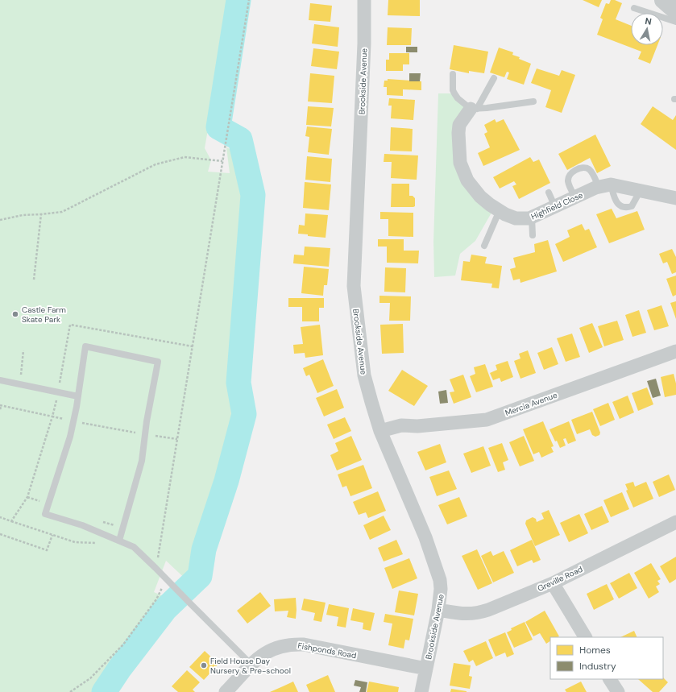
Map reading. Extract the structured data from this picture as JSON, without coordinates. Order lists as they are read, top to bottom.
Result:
{
  "streets": {
    "street": [
      "Brookside Avenue",
      "Highfield Close",
      "Mercia Avenue",
      "Greville Road",
      "Fishponds Road"
    ]
  },
  "crossings": [
    ["Brookside Avenue", "Mercia Avenue"],
    ["Brookside Avenue", "Greville Road"],
    ["Brookside Avenue", "Fishponds Road"]
  ],
  "places": ["Castle Farm Skate Park", "Field House Day Nursery & Pre-school"],
  "legend": ["Homes", "Industry"],
  "north": "top"
}
